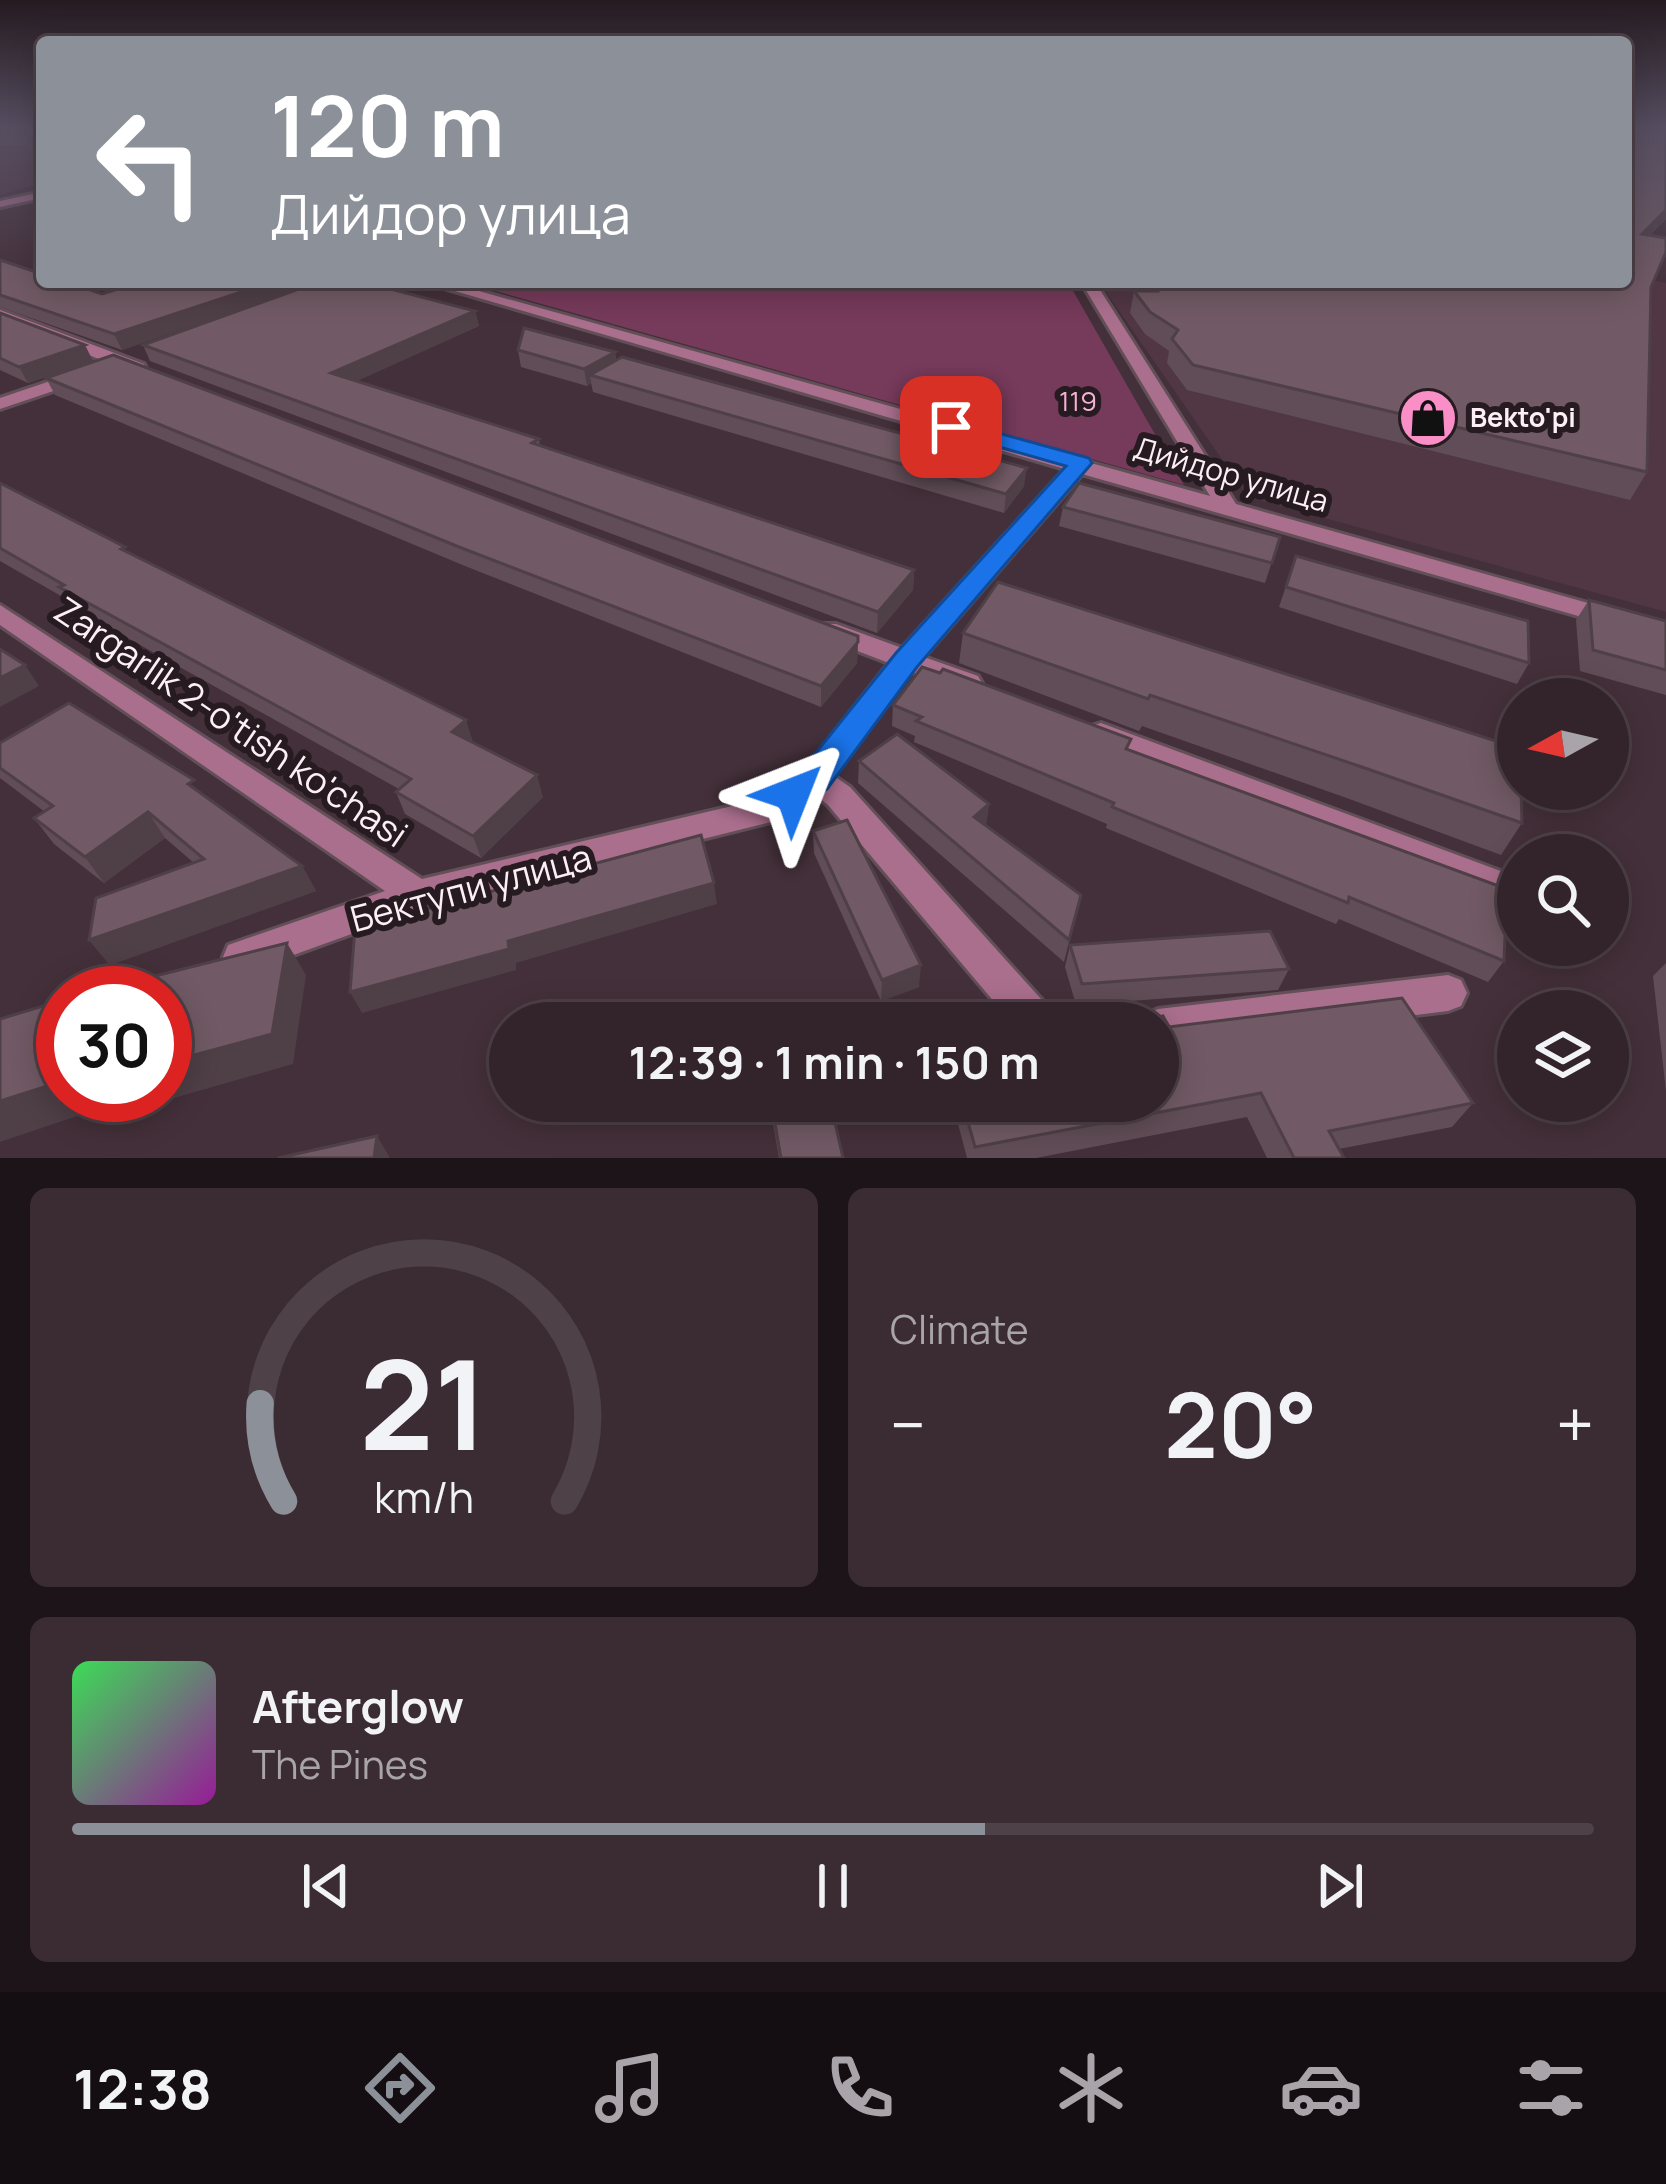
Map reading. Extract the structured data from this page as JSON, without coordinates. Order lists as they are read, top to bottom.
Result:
{
  "streets": {
    "street": ["Дийдор улица", "Zargarlik 2-o'tish ko'chasi", "Бектупи улица"]
  },
  "crossings": [
    ["Дийдор улица", "Бектупи улица"],
    ["Zargarlik 2-o'tish ko'chasi", "Бектупи улица"]
  ],
  "parks": ["119"],
  "places": {
    "shop": ["Bekto'pi"]
  },
  "north": "left",
  "page": {
    "turn": ["120 m", "Дийдор улица"],
    "limit": "30",
    "trip": "12:39 · 1 min · 150 m",
    "tile": "Climate",
    "heat": ["−", "20°", "+"],
    "song": ["Afterglow", "The Pines"],
    "tabs": "12:38",
    "gauge": ["21", "km/h"]
  }
}
